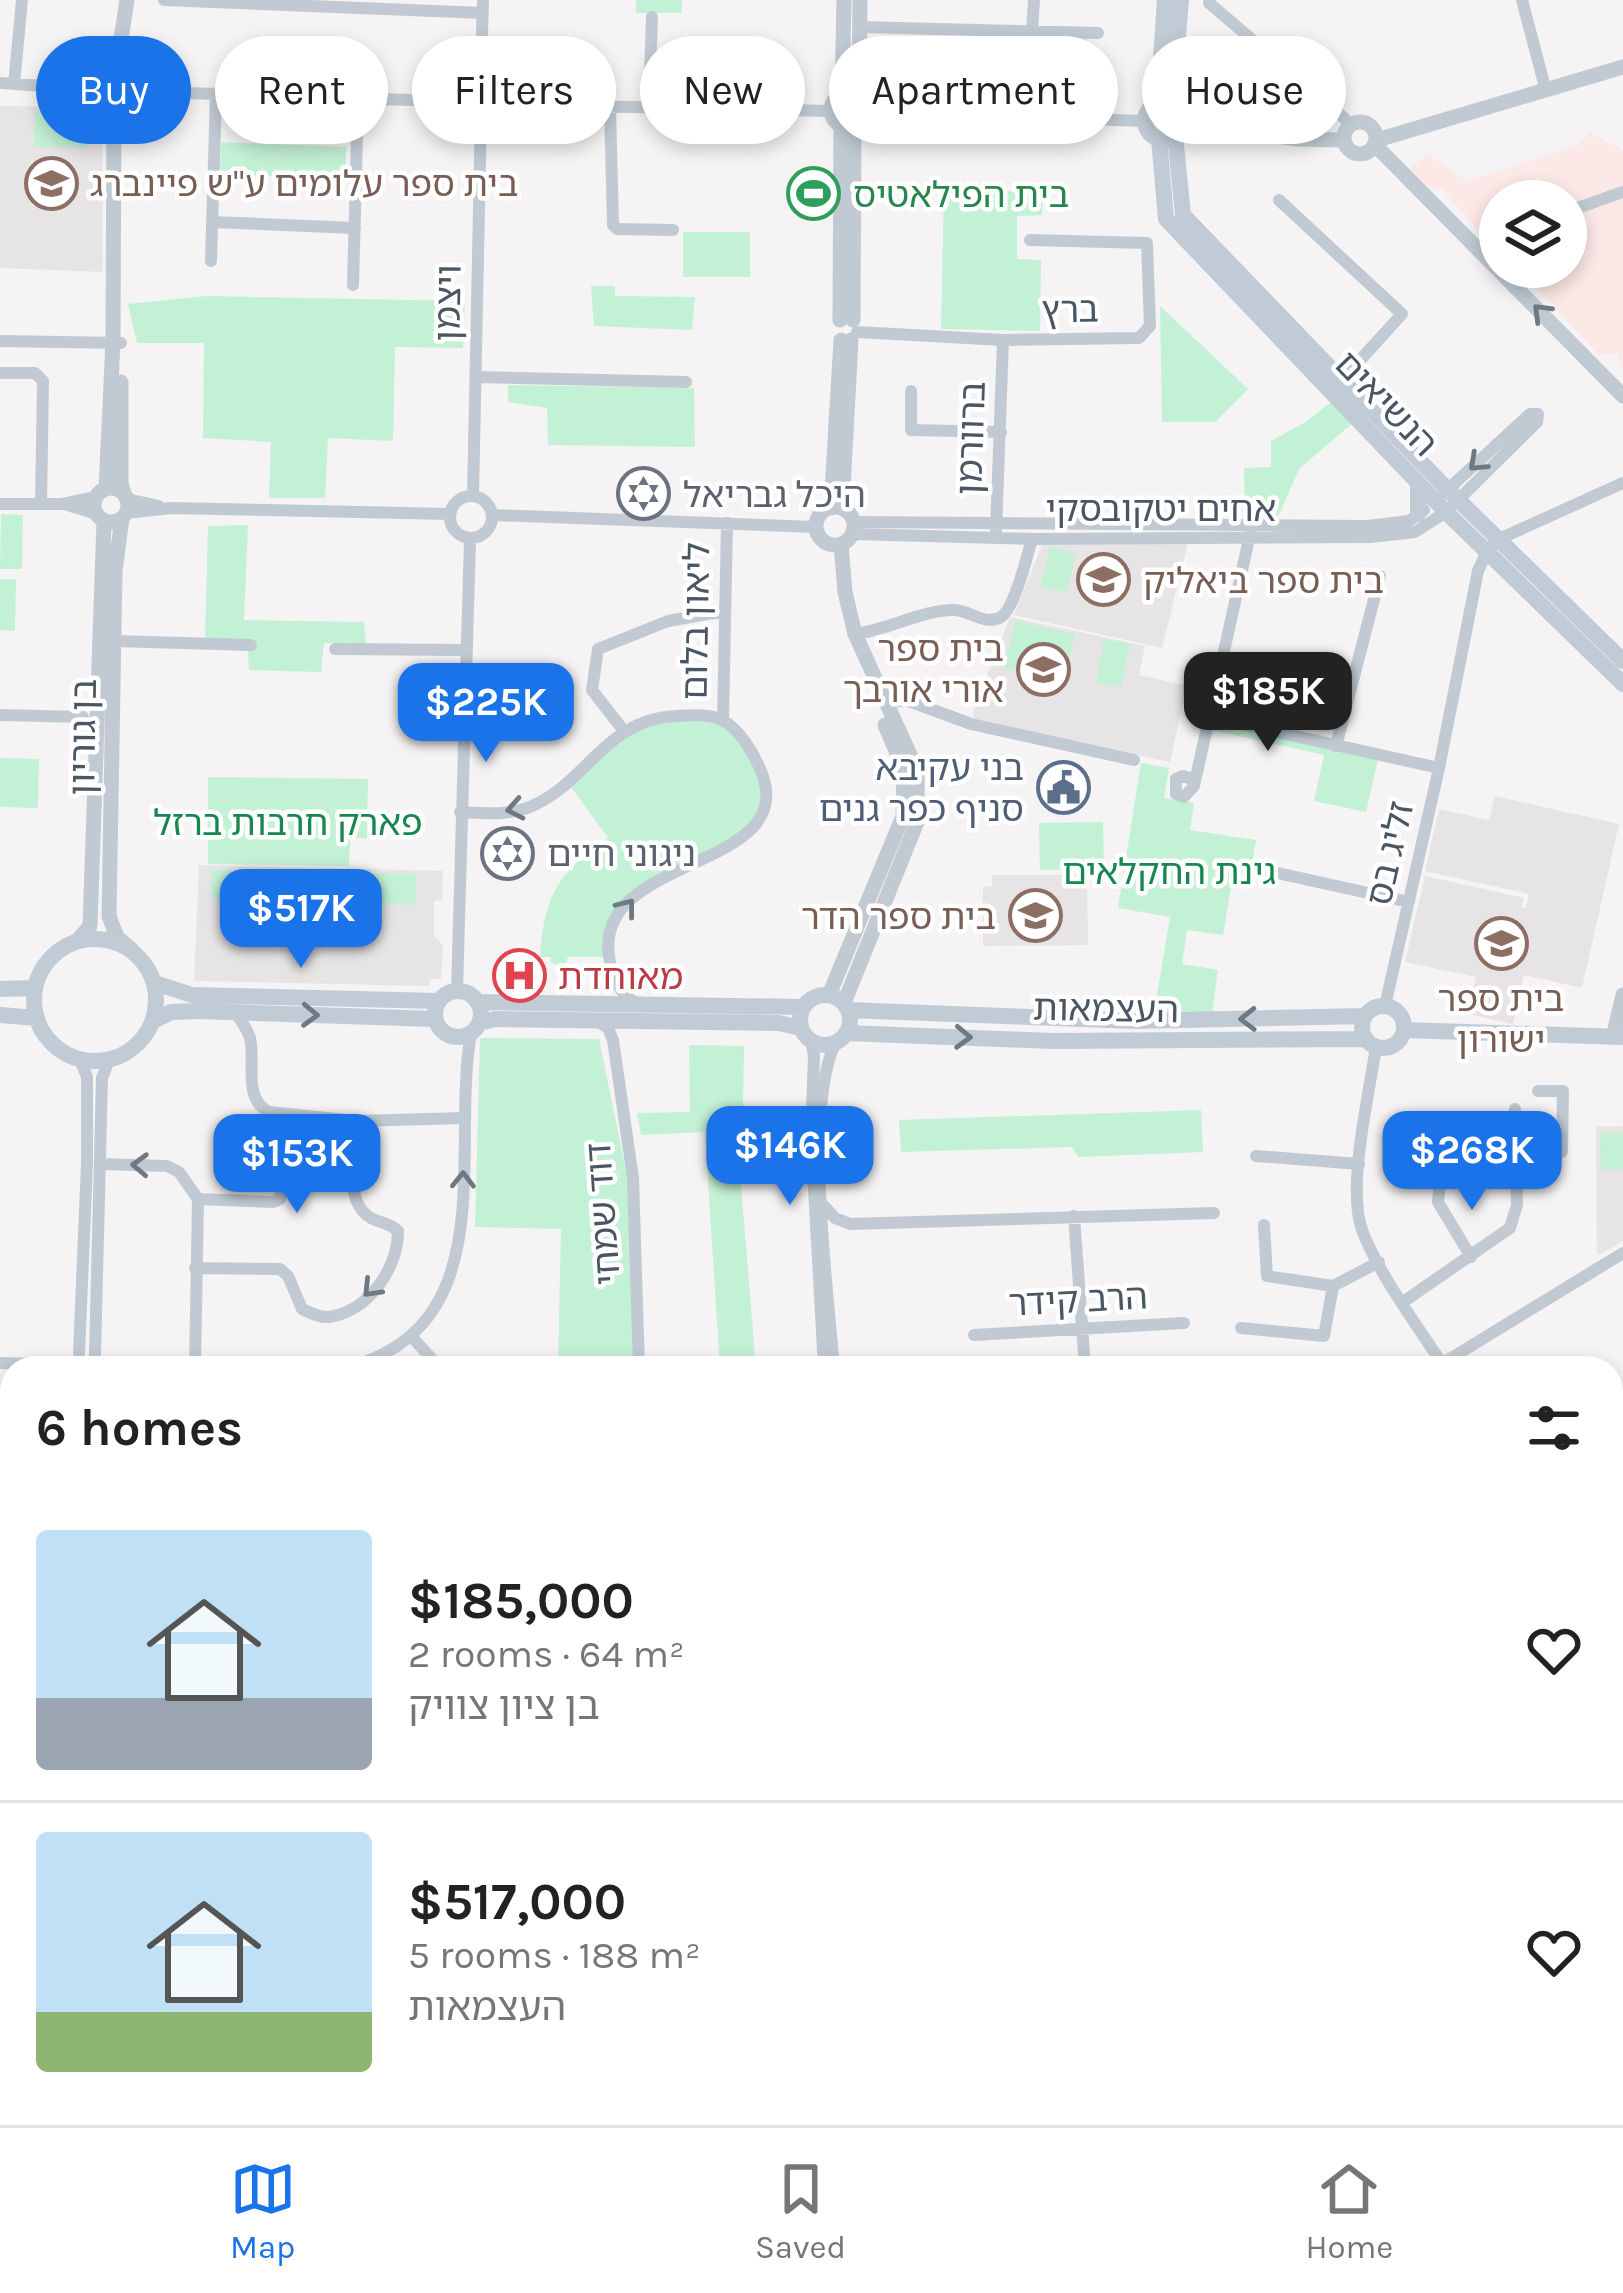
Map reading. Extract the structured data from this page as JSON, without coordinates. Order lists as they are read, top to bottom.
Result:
{
  "streets": {
    "main road": ["הנשיאים", "העצמאות"],
    "street": [
      "ויצמן",
      "ברץ",
      "ברוורמן",
      "אחים יטקובסקי",
      "ליאון בלום",
      "בן גוריון",
      "זליג בס",
      "דוד שמחי",
      "הרב קידר"
    ]
  },
  "crossings": [
    ["ברץ", "ברוורמן"],
    ["הנשיאים", "אחים יטקובסקי"],
    ["הנשיאים", "זליג בס"],
    ["ברוורמן", "אחים יטקובסקי"],
    ["זליג בס", "העצמאות"]
  ],
  "parks": ["פארק חרבות ברזל", "גינת החקלאים"],
  "places": {
    "school or university": [
      "בית ספר עלומים ע\"ש פיינברג",
      "בית ספר ביאליק",
      "בית ספר אורי אורבך",
      "בית ספר הדר",
      "בית ספר ישורון"
    ],
    "sports": ["בית הפילאטיס"],
    "synagogue": ["היכל גבריאל", "ניגוני חיים"],
    "public building": ["בני עקיבא סניף כפר גנים"],
    "hospital": ["מאוחדת"]
  },
  "page": {
    "chip": [
      "Buy",
      "Rent",
      "Filters",
      "New",
      "Apartment",
      "House"
    ],
    "price": [
      "$185K",
      "$225K",
      "$517K",
      "$146K",
      "$268K",
      "$153K"
    ],
    "heading": "6 homes",
    "list": [
      {
        "name": "$185,000",
        "note": "2 rooms · 64 m² · בן ציון צוויק"
      },
      {
        "name": "$517,000",
        "note": "5 rooms · 188 m² · העצמאות"
      }
    ],
    "tabs": ["Map", "Saved", "Home"]
  }
}
